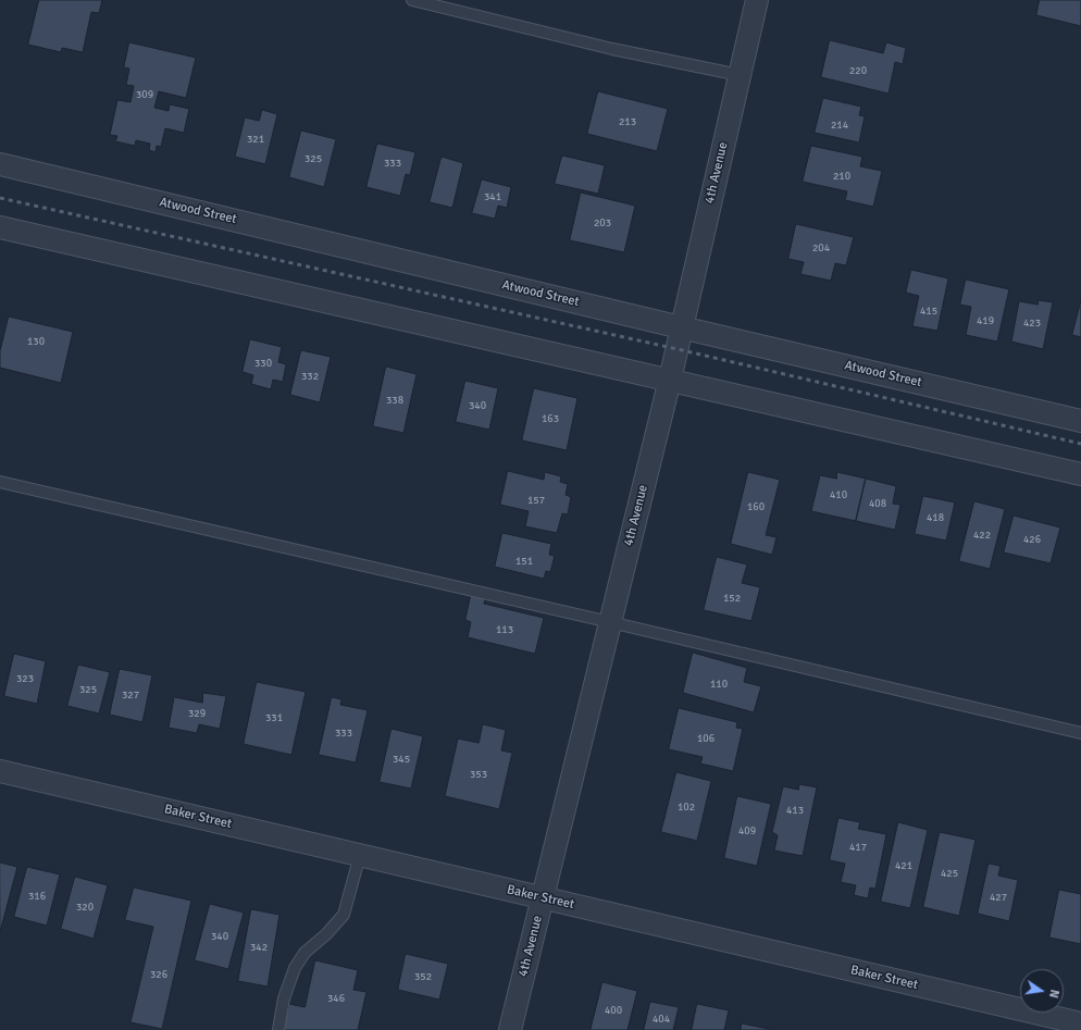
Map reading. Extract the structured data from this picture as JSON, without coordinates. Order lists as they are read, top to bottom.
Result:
{
  "streets": {
    "street": ["4th Avenue", "Atwood Street", "Baker Street"]
  },
  "crossings": [
    ["4th Avenue", "Atwood Street"],
    ["4th Avenue", "Baker Street"]
  ],
  "house_numbers": [
    "220",
    "309",
    "213",
    "214",
    "321",
    "325",
    "333",
    "210",
    "341",
    "203",
    "204",
    "415",
    "419",
    "423",
    "130",
    "330",
    "332",
    "338",
    "340",
    "163",
    "410",
    "157",
    "408",
    "160",
    "418",
    "422",
    "426",
    "151",
    "152",
    "113",
    "323",
    "110",
    "325",
    "327",
    "329",
    "331",
    "333",
    "106",
    "345",
    "353",
    "102",
    "413",
    "409",
    "417",
    "421",
    "425",
    "316",
    "427",
    "320",
    "340",
    "342",
    "326",
    "352",
    "346",
    "400",
    "404"
  ],
  "north": "right"
}
